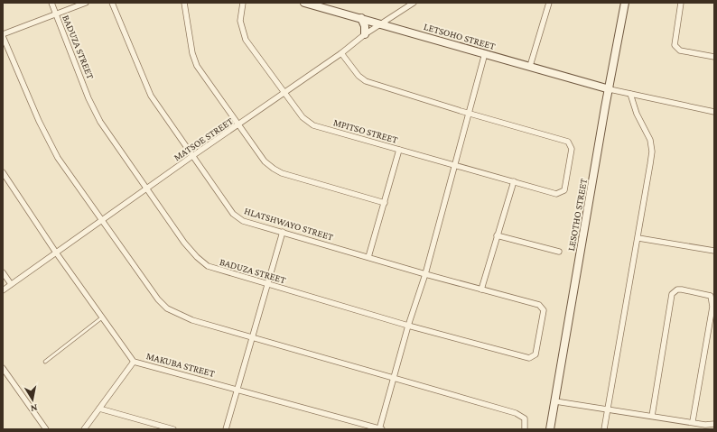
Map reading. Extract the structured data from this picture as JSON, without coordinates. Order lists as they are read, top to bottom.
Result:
{
  "streets": {
    "street": [
      "LETSOHO STREET",
      "BADUZA STREET",
      "MPITSO STREET",
      "MATSOE STREET",
      "LESOTHO STREET",
      "HLATSHWAYO STREET",
      "MAKUBA STREET"
    ]
  },
  "crossings": [
    ["LETSOHO STREET", "MATSOE STREET"],
    ["LETSOHO STREET", "LESOTHO STREET"],
    ["BADUZA STREET", "MATSOE STREET"],
    ["BADUZA STREET", "HLATSHWAYO STREET"],
    ["MPITSO STREET", "MATSOE STREET"],
    ["MATSOE STREET", "HLATSHWAYO STREET"],
    ["MATSOE STREET", "MAKUBA STREET"]
  ],
  "north": "bottom"
}
